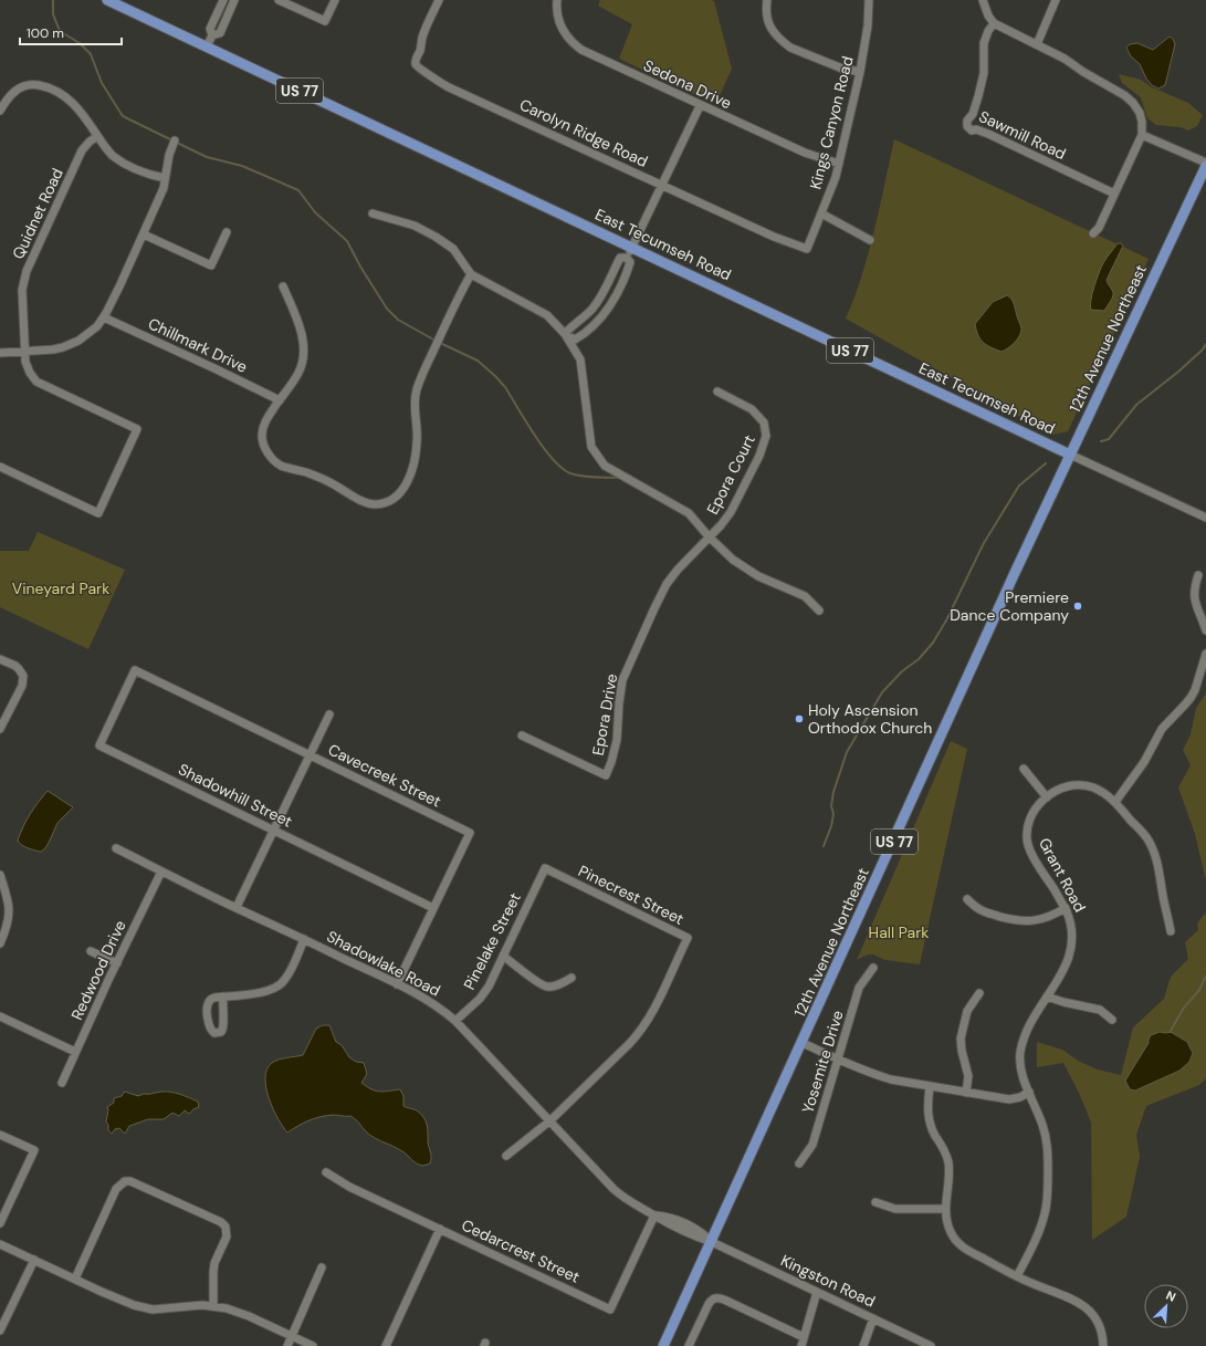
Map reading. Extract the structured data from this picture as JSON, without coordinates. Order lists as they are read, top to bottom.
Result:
{
  "streets": {
    "main road": ["US 77", "East Tecumseh Road", "12th Avenue Northeast"],
    "street": [
      "Sedona Drive",
      "Kings Canyon Road",
      "Carolyn Ridge Road",
      "Sawmill Road",
      "Quidnet Road",
      "Chillmark Drive",
      "Epora Court",
      "Epora Drive",
      "Cavecreek Street",
      "Shadowhill Street",
      "Grant Road",
      "Pinecrest Street",
      "Pinelake Street",
      "Shadowlake Road",
      "Redwood Drive",
      "Yosemite Drive",
      "Cedarcrest Street",
      "Kingston Road"
    ]
  },
  "crossings": [
    ["Sedona Drive", "Kings Canyon Road"],
    ["Kings Canyon Road", "Carolyn Ridge Road"],
    ["East Tecumseh Road", "12th Avenue Northeast"],
    ["12th Avenue Northeast", "Shadowlake Road"],
    ["12th Avenue Northeast", "Kingston Road"],
    ["Epora Court", "Epora Drive"],
    ["Cavecreek Street", "Shadowhill Street"],
    ["Cavecreek Street", "Shadowlake Road"],
    ["Pinecrest Street", "Pinelake Street"],
    ["Pinecrest Street", "Shadowlake Road"],
    ["Pinelake Street", "Shadowlake Road"],
    ["Shadowlake Road", "Redwood Drive"],
    ["Shadowlake Road", "Cedarcrest Street"],
    ["Shadowlake Road", "Kingston Road"]
  ],
  "parks": ["Vineyard Park", "Hall Park"],
  "places": ["Premiere Dance Company", "Holy Ascension Orthodox Church"],
  "scale_bar": "100 m",
  "north": "top right"
}
